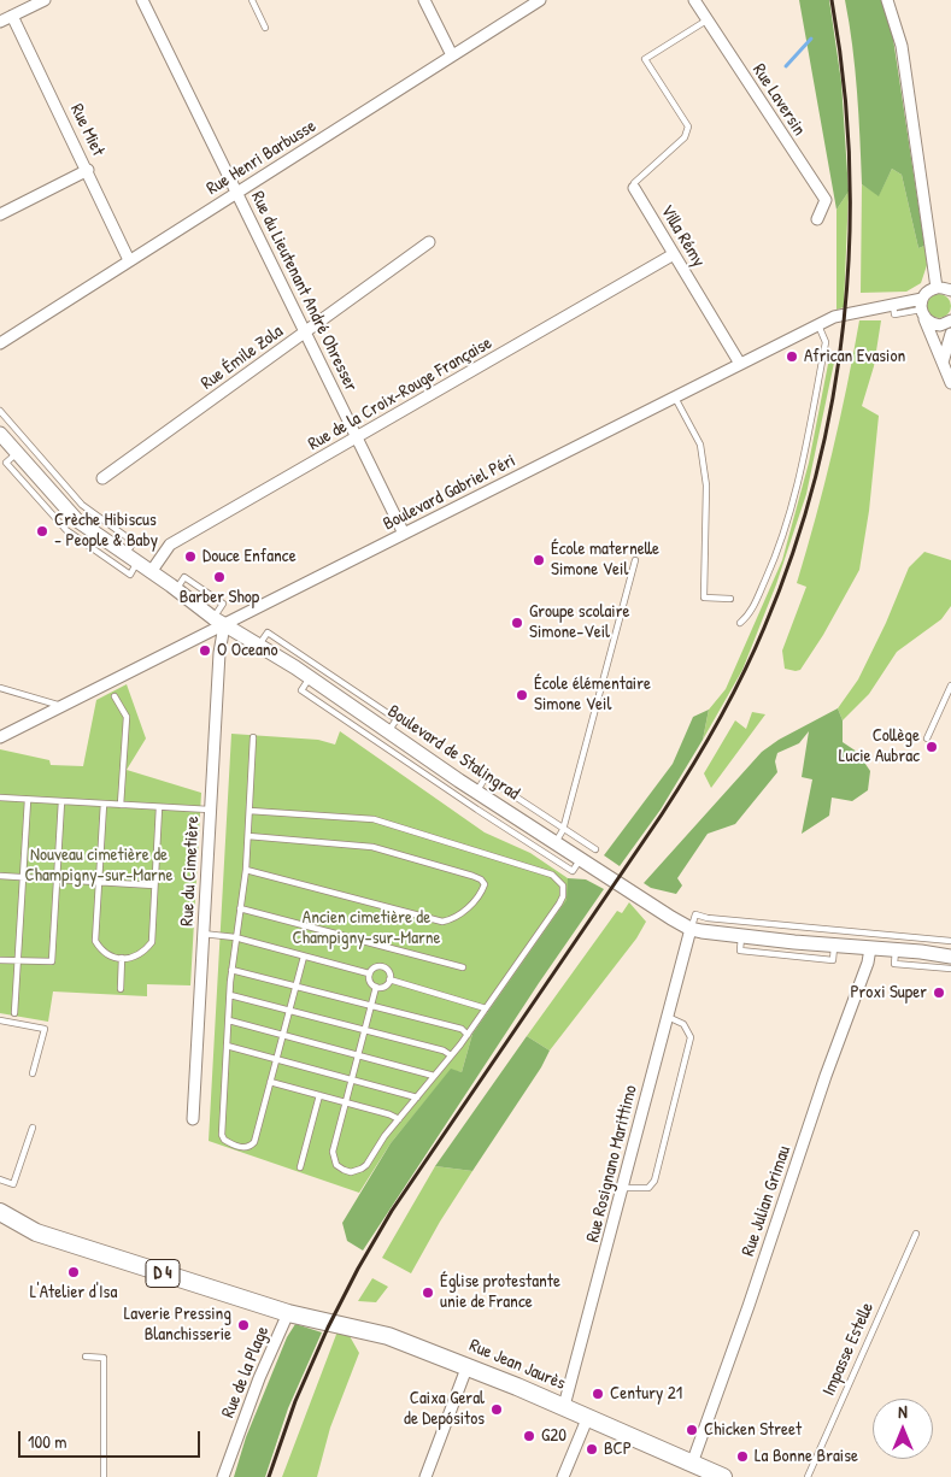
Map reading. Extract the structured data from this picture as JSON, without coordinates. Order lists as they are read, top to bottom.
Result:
{
  "streets": {
    "main road": ["Boulevard de Stalingrad", "D 4", "Rue Jean Jaurès"],
    "street": [
      "Rue Laversin",
      "Rue Miet",
      "Rue Henri Barbusse",
      "Villa Rémy",
      "Rue du Lieutenant André Ohresser",
      "Rue Émile Zola",
      "Rue de la Croix-Rouge Française",
      "Boulevard Gabriel Péri",
      "Rue du Cimetière",
      "Rue Rosignano Marittimo",
      "Rue Julian Grimau",
      "Rue de la Plage"
    ],
    "lane": ["Impasse Estelle"]
  },
  "crossings": [
    ["Rue Laversin", "Villa Rémy"],
    ["Rue Miet", "Rue Henri Barbusse"],
    ["Rue Henri Barbusse", "Rue du Lieutenant André Ohresser"],
    ["Villa Rémy", "Rue de la Croix-Rouge Française"],
    ["Villa Rémy", "Boulevard Gabriel Péri"],
    ["Rue du Lieutenant André Ohresser", "Rue Émile Zola"],
    ["Rue du Lieutenant André Ohresser", "Rue de la Croix-Rouge Française"],
    ["Rue du Lieutenant André Ohresser", "Boulevard Gabriel Péri"],
    ["Rue de la Croix-Rouge Française", "Boulevard de Stalingrad"],
    ["Boulevard Gabriel Péri", "Boulevard de Stalingrad"],
    ["Boulevard Gabriel Péri", "Rue du Cimetière"],
    ["Boulevard de Stalingrad", "Rue du Cimetière"],
    ["Boulevard de Stalingrad", "Rue Rosignano Marittimo"],
    ["Boulevard de Stalingrad", "Rue Julian Grimau"],
    ["Rue Rosignano Marittimo", "Rue Jean Jaurès"],
    ["Rue Julian Grimau", "Rue Jean Jaurès"],
    ["D 4", "Rue Jean Jaurès"],
    ["D 4", "Rue de la Plage"],
    ["Rue Jean Jaurès", "Rue de la Plage"]
  ],
  "parks": ["Nouveau cimetière de Champigny-sur-Marne", "Ancien cimetière de Champigny-sur-Marne"],
  "places": [
    "African Evasion",
    "Crèche Hibiscus - People & Baby",
    "Douce Enfance",
    "École maternelle Simone Veil",
    "Barber Shop",
    "Groupe scolaire Simone-Veil",
    "O Oceano",
    "École élémentaire Simone Veil",
    "Collège Lucie Aubrac",
    "Proxi Super",
    "L'Atelier d'Isa",
    "Église protestante unie de France",
    "Laverie Pressing Blanchisserie",
    "Century 21",
    "Caixa Geral de Depósitos",
    "Chicken Street",
    "G20",
    "BCP",
    "La Bonne Braise"
  ],
  "scale_bar": "100 m",
  "north": "top"
}
